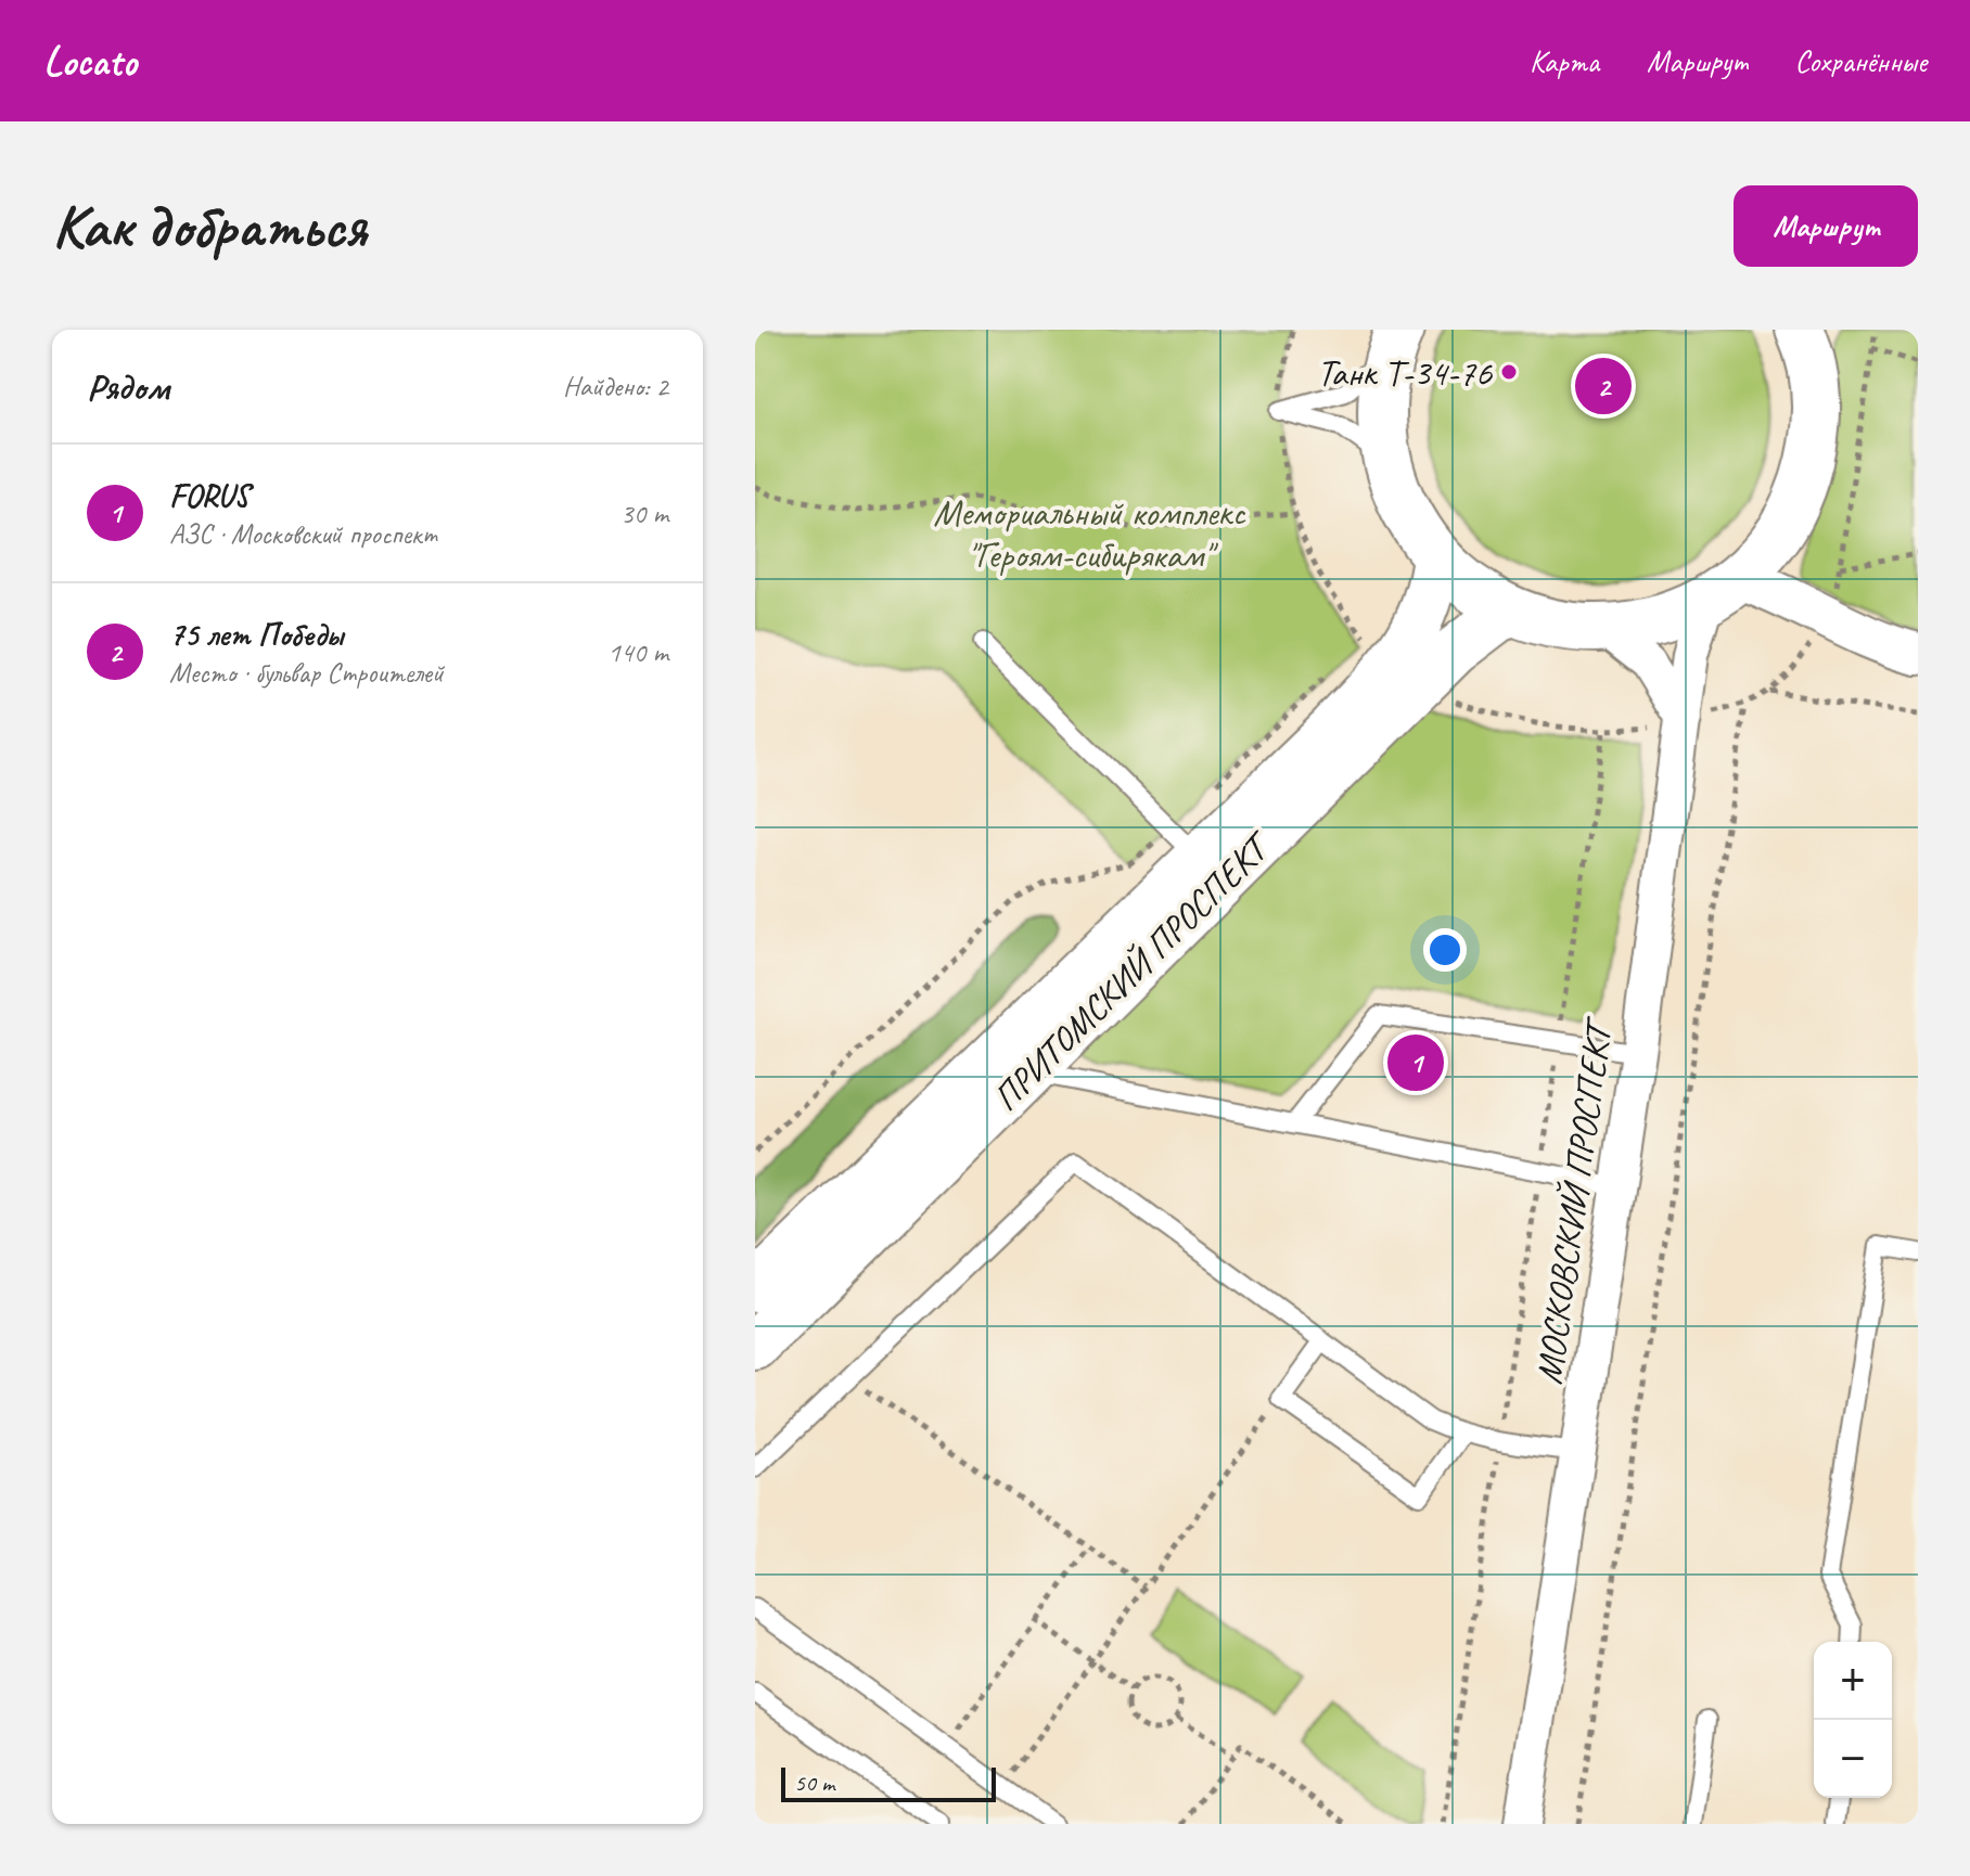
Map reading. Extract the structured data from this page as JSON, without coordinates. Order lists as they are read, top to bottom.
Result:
{
  "streets": {
    "main road": ["ПРИТОМСКИЙ ПРОСПЕКТ"],
    "street": ["МОСКОВСКИЙ ПРОСПЕКТ"]
  },
  "parks": ["Мемориальный комплекс \"Героям-сибирякам\""],
  "places": ["Танк Т-34-76"],
  "scale_bar": "50 m",
  "page": {
    "header": "Locato",
    "nav": ["Карта", "Маршрут", "Сохранённые"],
    "buttons": "Маршрут",
    "title": "Как добраться",
    "heading": ["Рядом", "Найдено: 2"],
    "pins": ["2", "1"],
    "list": [
      {
        "mark": "1",
        "name": "FORUS",
        "note": "АЗС · Московский проспект",
        "value": "30 m"
      },
      {
        "mark": "2",
        "name": "75 лет Победы",
        "note": "Место · бульвар Строителей",
        "value": "140 m"
      }
    ],
    "map_buttons": ["+", "−"],
    "scale": "50 m"
  }
}
